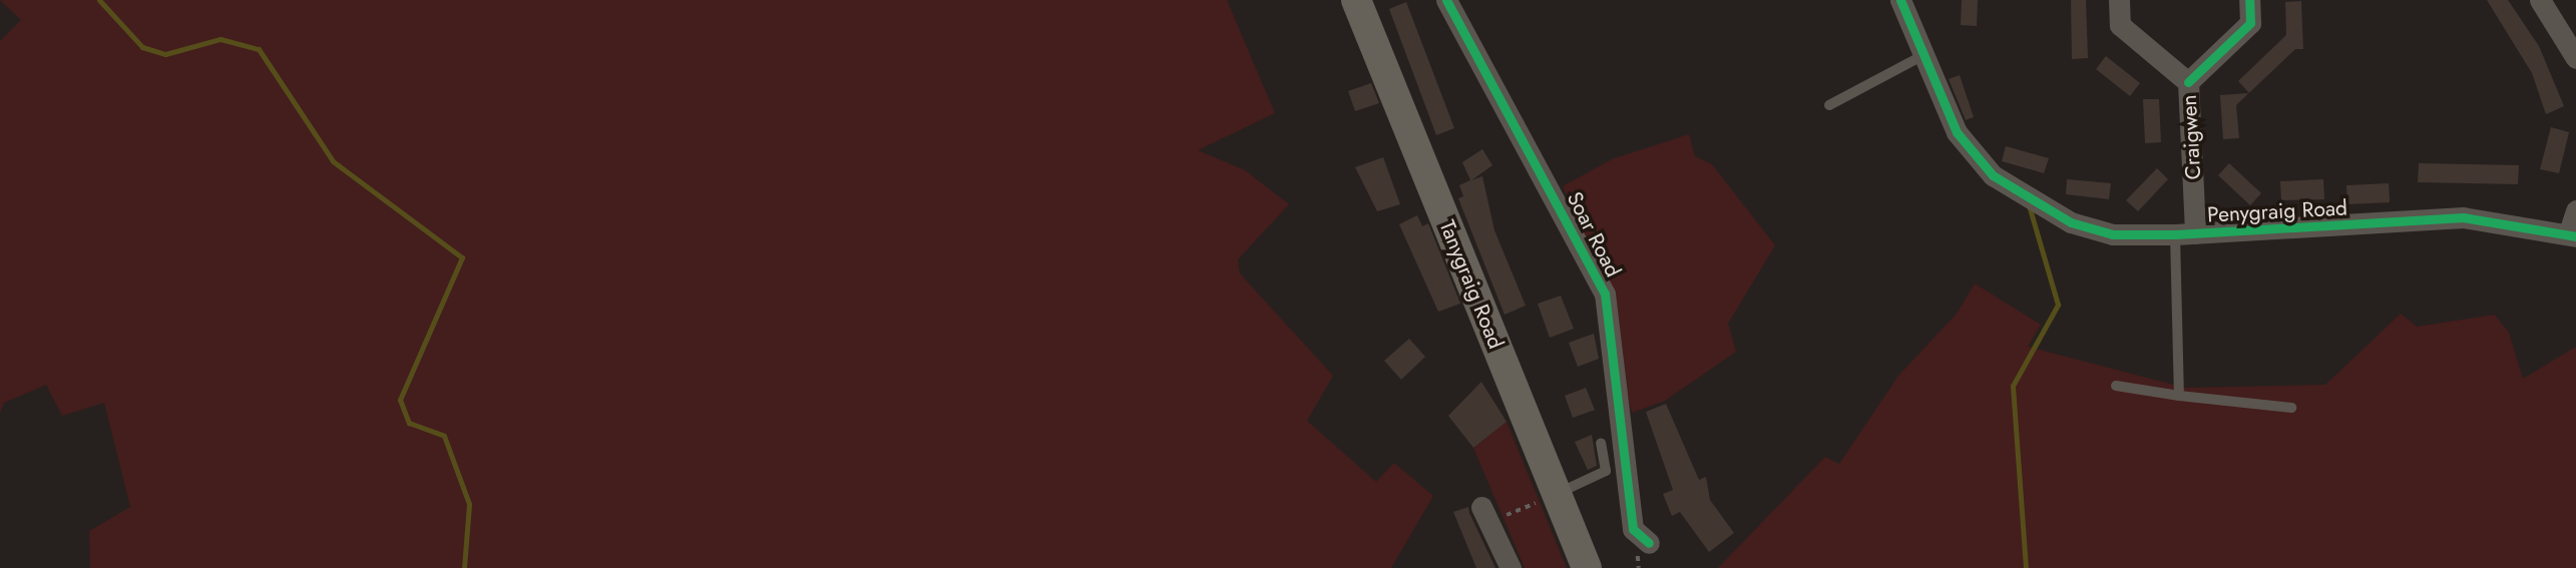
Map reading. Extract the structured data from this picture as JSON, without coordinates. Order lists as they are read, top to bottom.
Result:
{
  "streets": {
    "main road": ["Tanygraig Road"],
    "street": ["Craigwen", "Penygraig Road", "Soar Road"]
  },
  "crossings": [
    ["Craigwen", "Penygraig Road"]
  ]
}
